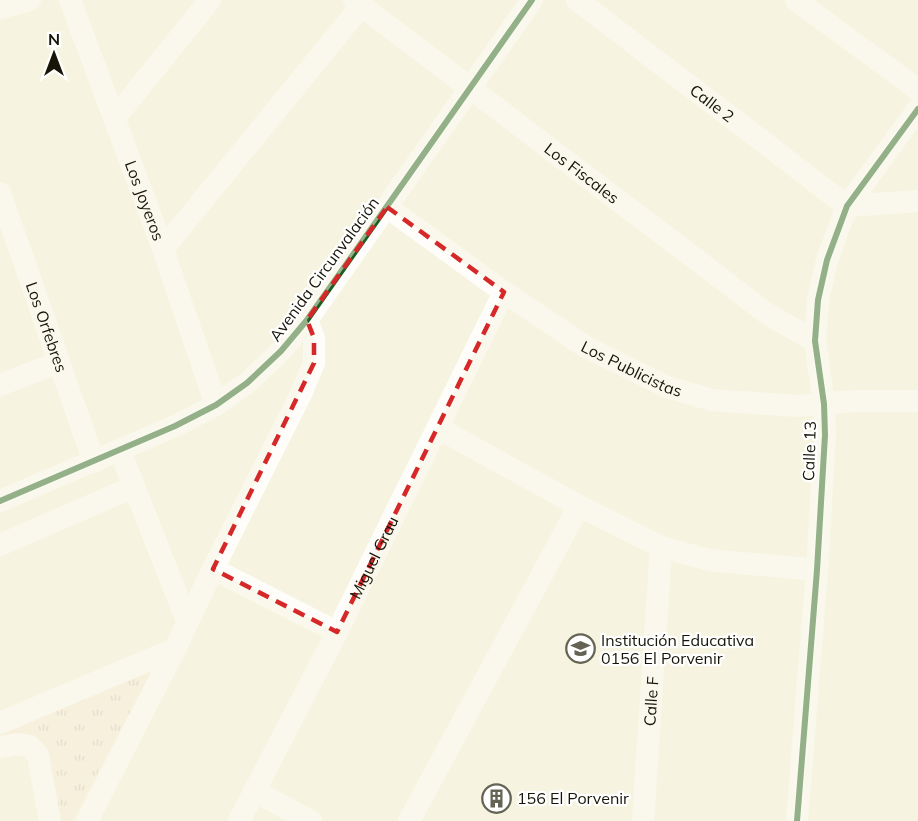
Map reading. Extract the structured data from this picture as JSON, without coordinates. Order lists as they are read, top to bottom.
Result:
{
  "streets": {
    "street": [
      "Calle 2",
      "Los Fiscales",
      "Los Joyeros",
      "Avenida Circunvalación",
      "Los Orfebres",
      "Los Publicistas",
      "Calle 13",
      "Miguel Grau",
      "Calle F"
    ]
  },
  "crossings": [
    ["Calle 2", "Calle 13"],
    ["Los Fiscales", "Avenida Circunvalación"],
    ["Los Fiscales", "Calle 13"],
    ["Los Joyeros", "Avenida Circunvalación"],
    ["Avenida Circunvalación", "Los Orfebres"],
    ["Avenida Circunvalación", "Los Publicistas"],
    ["Los Publicistas", "Calle 13"],
    ["Los Publicistas", "Miguel Grau"]
  ],
  "places": {
    "school or university": ["Institución Educativa 0156 El Porvenir"],
    "building": ["156 El Porvenir"]
  },
  "north": "top"
}
